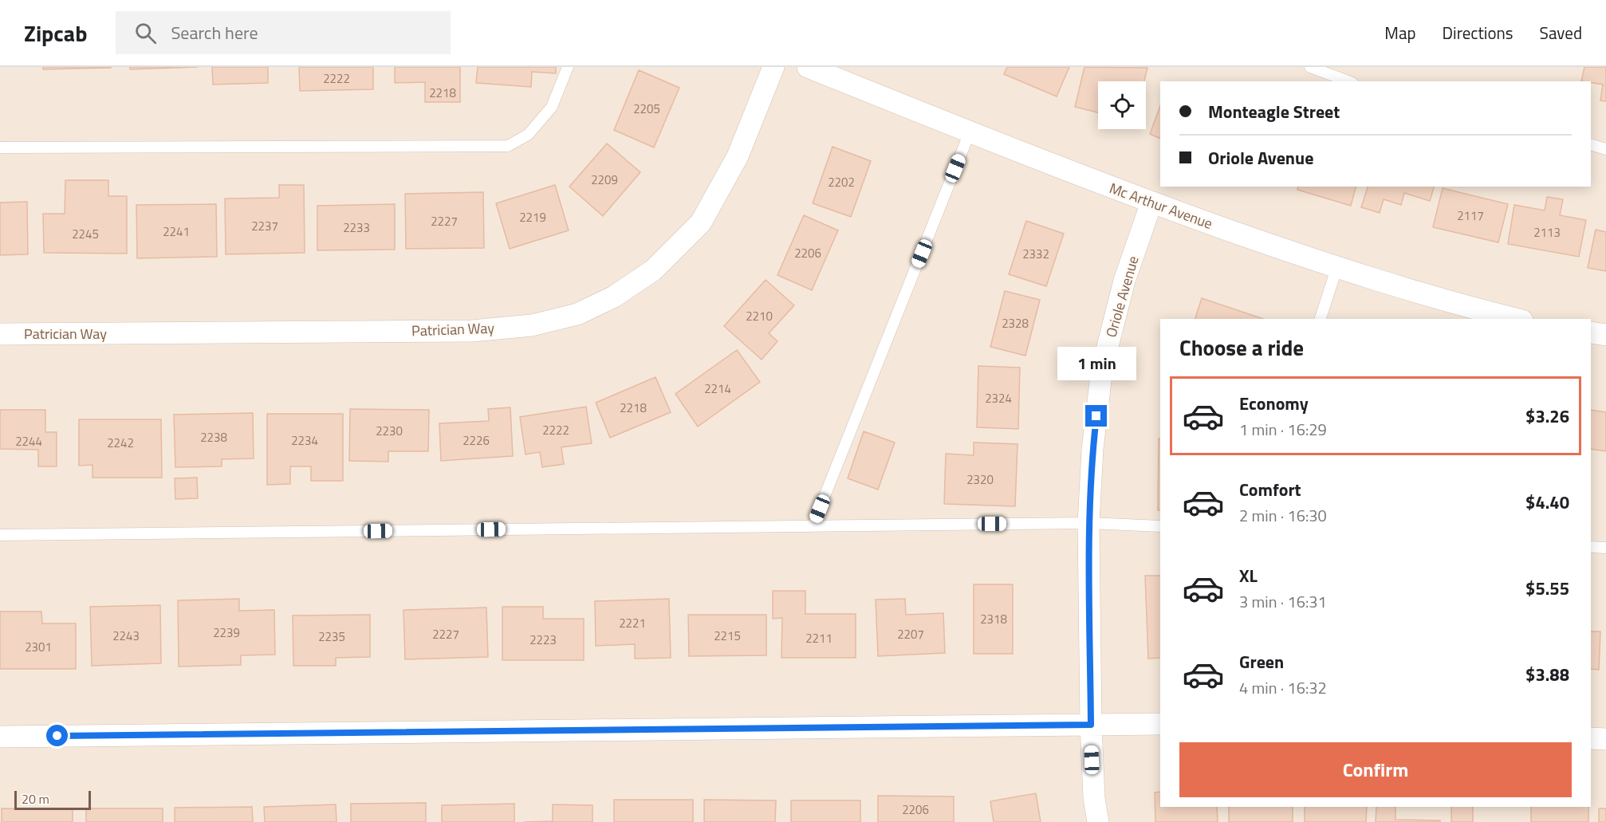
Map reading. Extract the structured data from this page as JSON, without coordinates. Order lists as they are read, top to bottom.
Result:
{
  "streets": {
    "street": ["Mc Arthur Avenue", "Oriole Avenue", "Patrician Way"]
  },
  "crossings": [
    ["Mc Arthur Avenue", "Oriole Avenue"]
  ],
  "house_numbers": [
    "2222",
    "2218",
    "2205",
    "2209",
    "2202",
    "2117",
    "2219",
    "2227",
    "2237",
    "2233",
    "2241",
    "2113",
    "2245",
    "2206",
    "2332",
    "2210",
    "2328",
    "2214",
    "2324",
    "2218",
    "2222",
    "2230",
    "2238",
    "2234",
    "2226",
    "2244",
    "2242",
    "2320",
    "2318",
    "2221",
    "2239",
    "2227",
    "2207",
    "2243",
    "2215",
    "2235",
    "2211",
    "2223",
    "2301",
    "2206"
  ],
  "scale_bar": "20 m",
  "page": {
    "header": "Zipcab",
    "search": "Search here",
    "nav": ["Map", "Directions", "Saved"],
    "banner": ["Monteagle Street", "Oriole Avenue"],
    "heading": "Choose a ride",
    "bubble": "1 min",
    "list": [
      {
        "name": "Economy",
        "note": "1 min · 16:29",
        "value": "$3.26"
      },
      {
        "name": "Comfort",
        "note": "2 min · 16:30",
        "value": "$4.40"
      },
      {
        "name": "XL",
        "note": "3 min · 16:31",
        "value": "$5.55"
      },
      {
        "name": "Green",
        "note": "4 min · 16:32",
        "value": "$3.88"
      }
    ],
    "buttons": "Confirm",
    "scale": "20 m"
  }
}
